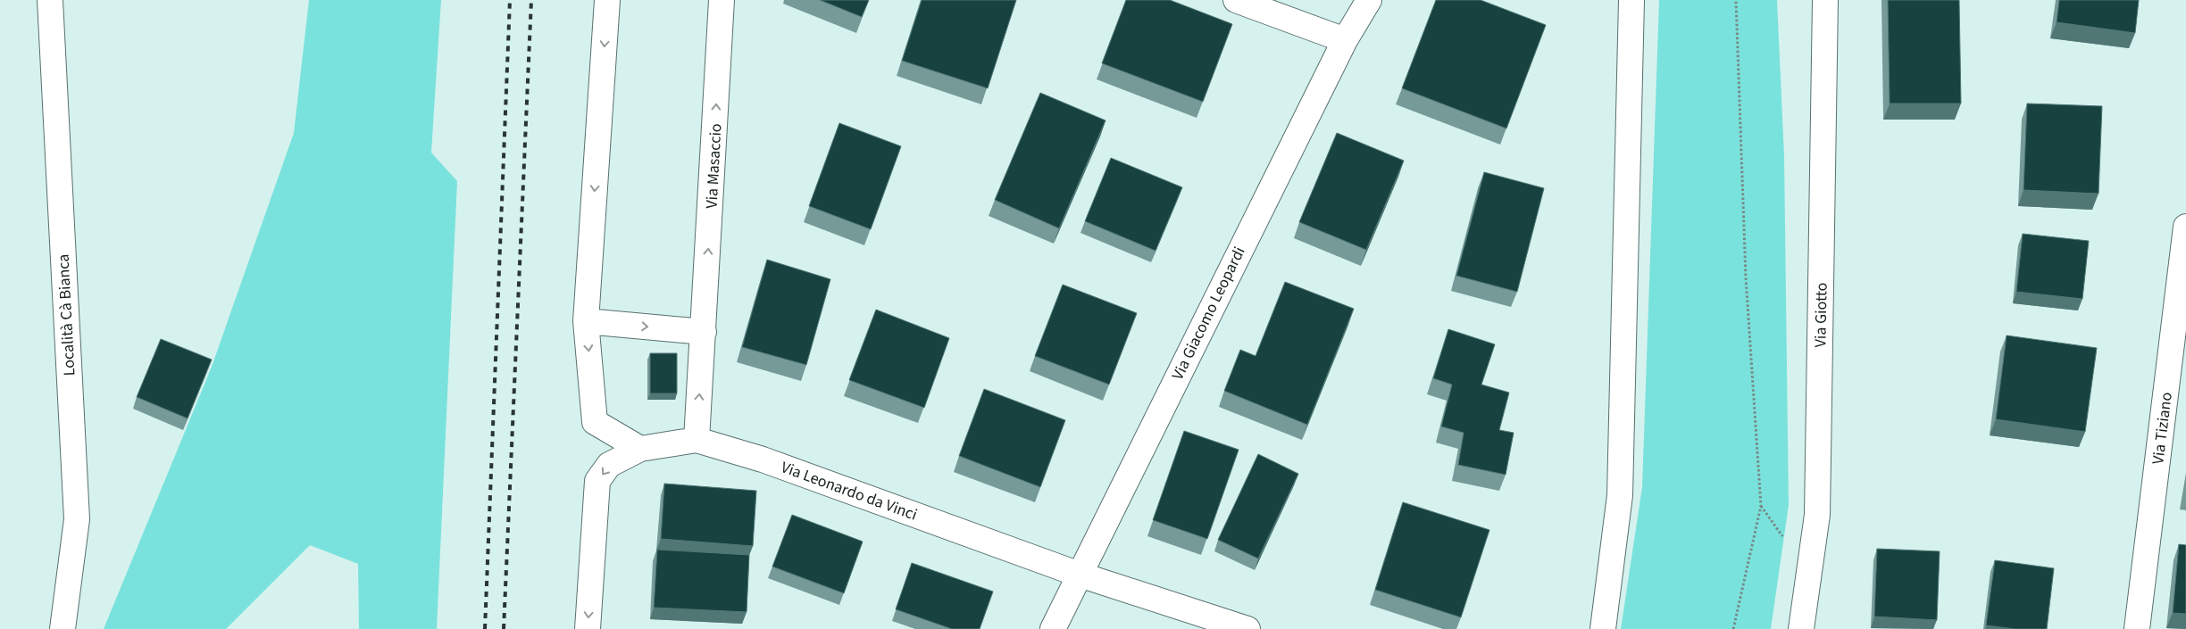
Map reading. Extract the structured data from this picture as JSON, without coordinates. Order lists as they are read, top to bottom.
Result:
{
  "streets": {
    "street": [
      "Via Masaccio",
      "Via Giacomo Leopardi",
      "Località Cà Bianca",
      "Via Giotto",
      "Via Tiziano",
      "Via Leonardo da Vinci"
    ]
  },
  "crossings": [
    ["Via Masaccio", "Via Leonardo da Vinci"],
    ["Via Giacomo Leopardi", "Via Leonardo da Vinci"]
  ]
}
